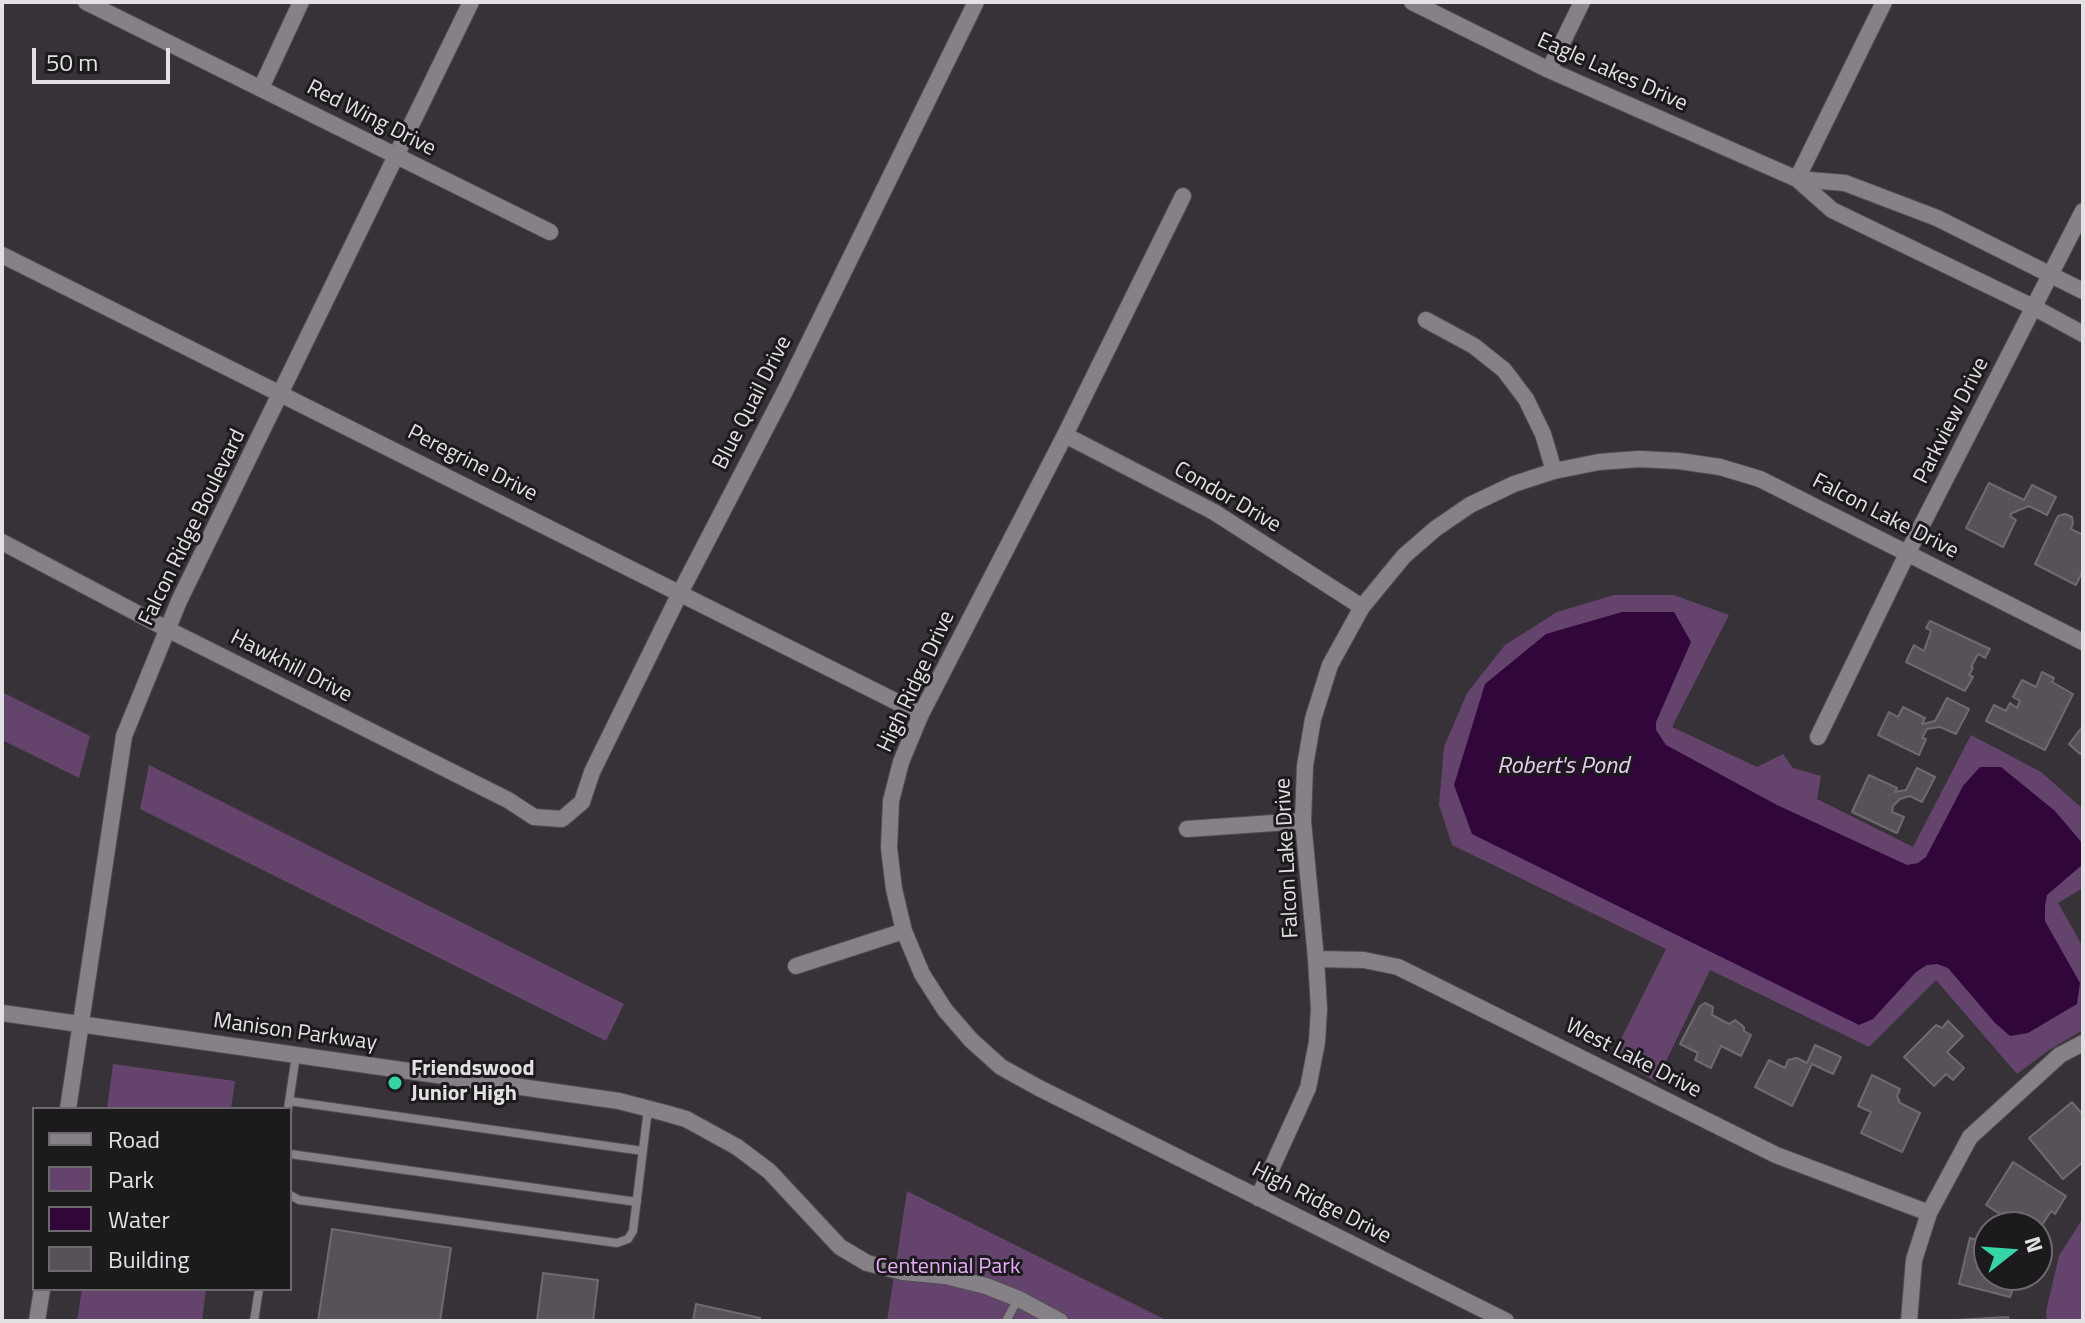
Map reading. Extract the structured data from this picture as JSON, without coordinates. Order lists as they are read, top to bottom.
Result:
{
  "streets": {
    "street": [
      "Eagle Lakes Drive",
      "Red Wing Drive",
      "Blue Quail Drive",
      "Parkview Drive",
      "Peregrine Drive",
      "Condor Drive",
      "Falcon Lake Drive",
      "Falcon Ridge Boulevard",
      "Hawkhill Drive",
      "High Ridge Drive",
      "Manison Parkway",
      "West Lake Drive"
    ]
  },
  "crossings": [
    ["Eagle Lakes Drive", "Parkview Drive"],
    ["Red Wing Drive", "Falcon Ridge Boulevard"],
    ["Blue Quail Drive", "Peregrine Drive"],
    ["Blue Quail Drive", "Hawkhill Drive"],
    ["Parkview Drive", "Falcon Lake Drive"],
    ["Peregrine Drive", "Falcon Ridge Boulevard"],
    ["Peregrine Drive", "High Ridge Drive"],
    ["Condor Drive", "Falcon Lake Drive"],
    ["Condor Drive", "High Ridge Drive"],
    ["Falcon Lake Drive", "High Ridge Drive"],
    ["Falcon Lake Drive", "West Lake Drive"],
    ["Falcon Ridge Boulevard", "Hawkhill Drive"],
    ["Falcon Ridge Boulevard", "Manison Parkway"]
  ],
  "water": ["Robert's Pond"],
  "parks": ["Centennial Park"],
  "places": ["Friendswood Junior High"],
  "legend": [
    "Road",
    "Park",
    "Water",
    "Building"
  ],
  "scale_bar": "50 m",
  "north": "right"
}
